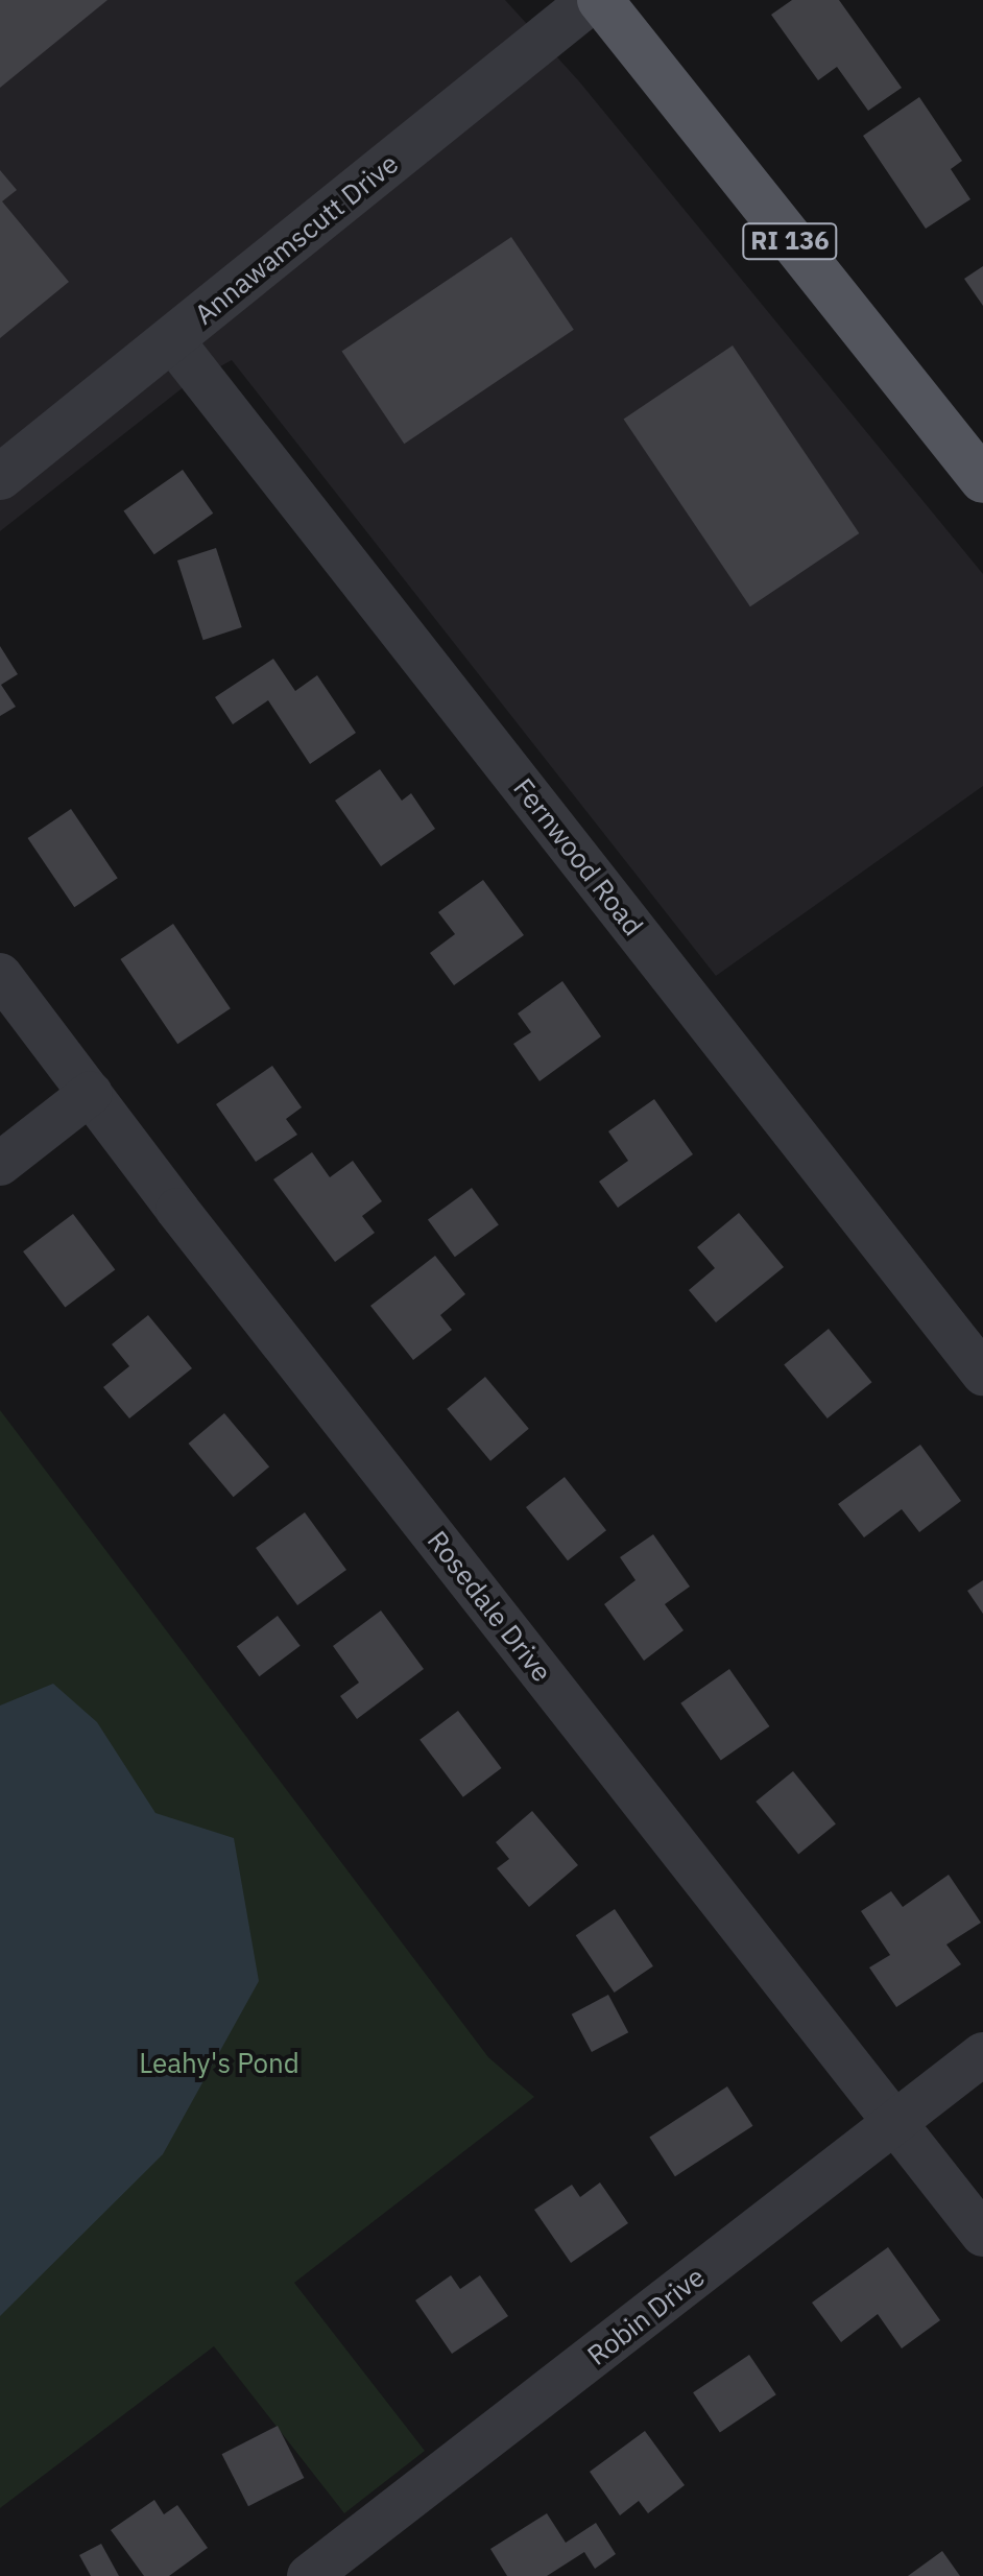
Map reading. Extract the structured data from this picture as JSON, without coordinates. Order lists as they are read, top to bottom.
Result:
{
  "streets": {
    "main road": ["RI 136"],
    "street": [
      "Annawamscutt Drive",
      "Fernwood Road",
      "Rosedale Drive",
      "Robin Drive"
    ]
  },
  "crossings": [
    ["Annawamscutt Drive", "Fernwood Road"],
    ["Rosedale Drive", "Robin Drive"]
  ],
  "parks": ["Leahy's Pond"]
}
